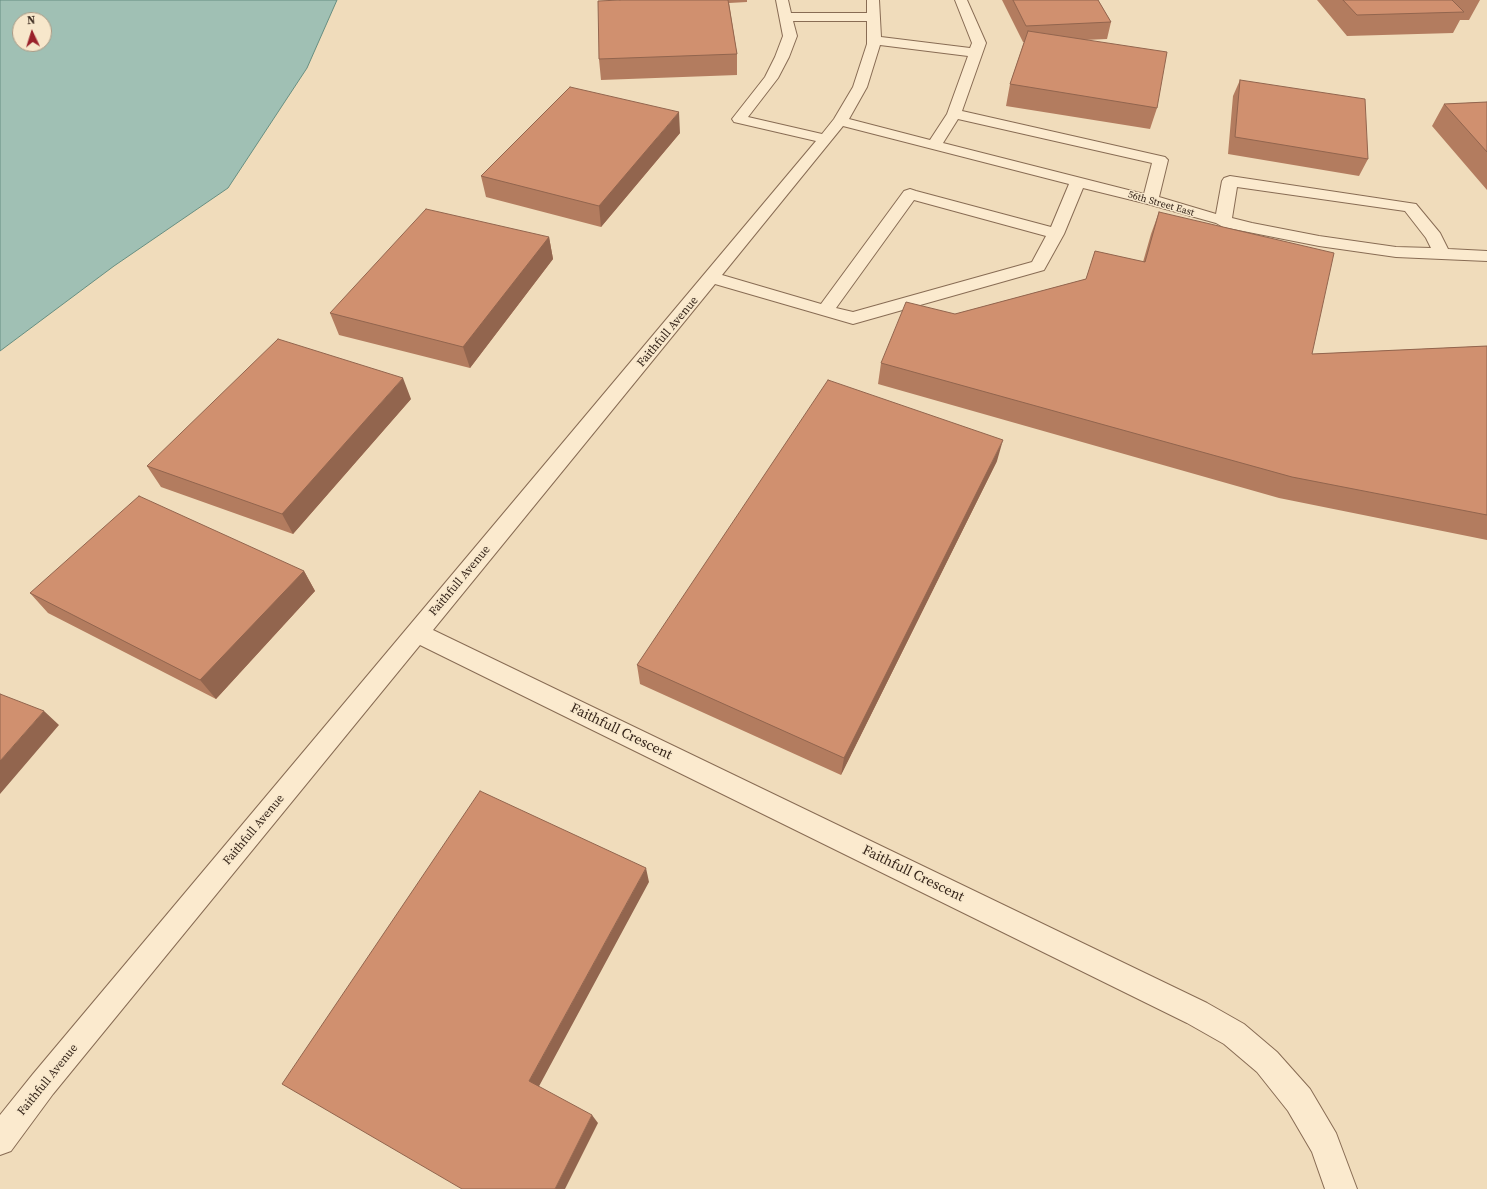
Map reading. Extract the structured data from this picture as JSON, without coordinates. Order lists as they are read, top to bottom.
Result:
{
  "streets": {
    "street": ["56th Street East", "Faithfull Avenue", "Faithfull Crescent"]
  },
  "crossings": [
    ["56th Street East", "Faithfull Avenue"],
    ["Faithfull Avenue", "Faithfull Crescent"]
  ],
  "north": "top"
}
